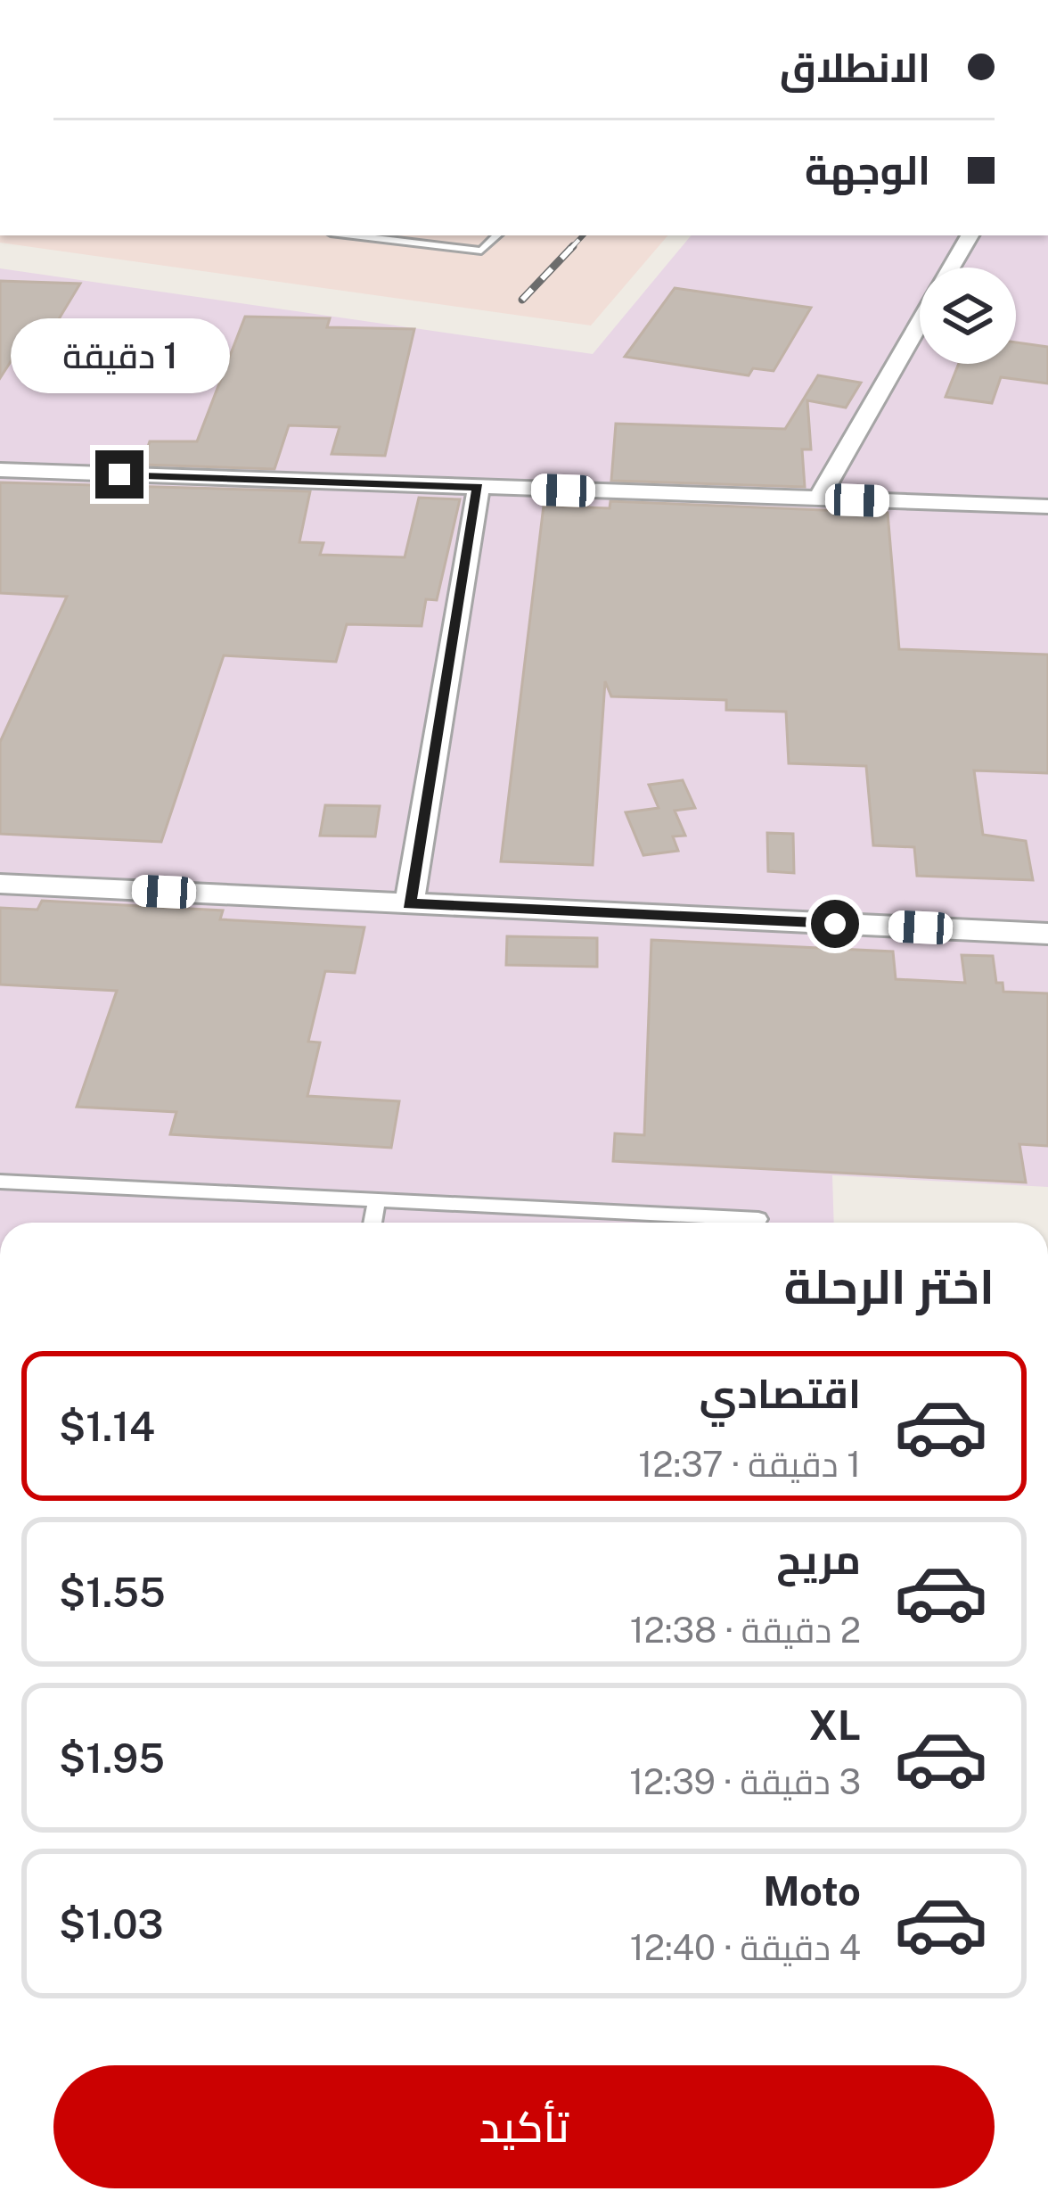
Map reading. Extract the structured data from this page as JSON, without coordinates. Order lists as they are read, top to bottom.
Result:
{
  "page": {
    "banner": ["الانطلاق", "الوجهة"],
    "bubble": "1 دقيقة",
    "heading": "اختر الرحلة",
    "list": [
      {
        "name": "اقتصادي",
        "note": "1 دقيقة · 12:37",
        "value": "$1.14"
      },
      {
        "name": "مريح",
        "note": "2 دقيقة · 12:38",
        "value": "$1.55"
      },
      {
        "name": "XL",
        "note": "3 دقيقة · 12:39",
        "value": "$1.95"
      },
      {
        "name": "Moto",
        "note": "4 دقيقة · 12:40",
        "value": "$1.03"
      }
    ],
    "buttons": "تأكيد"
  }
}
